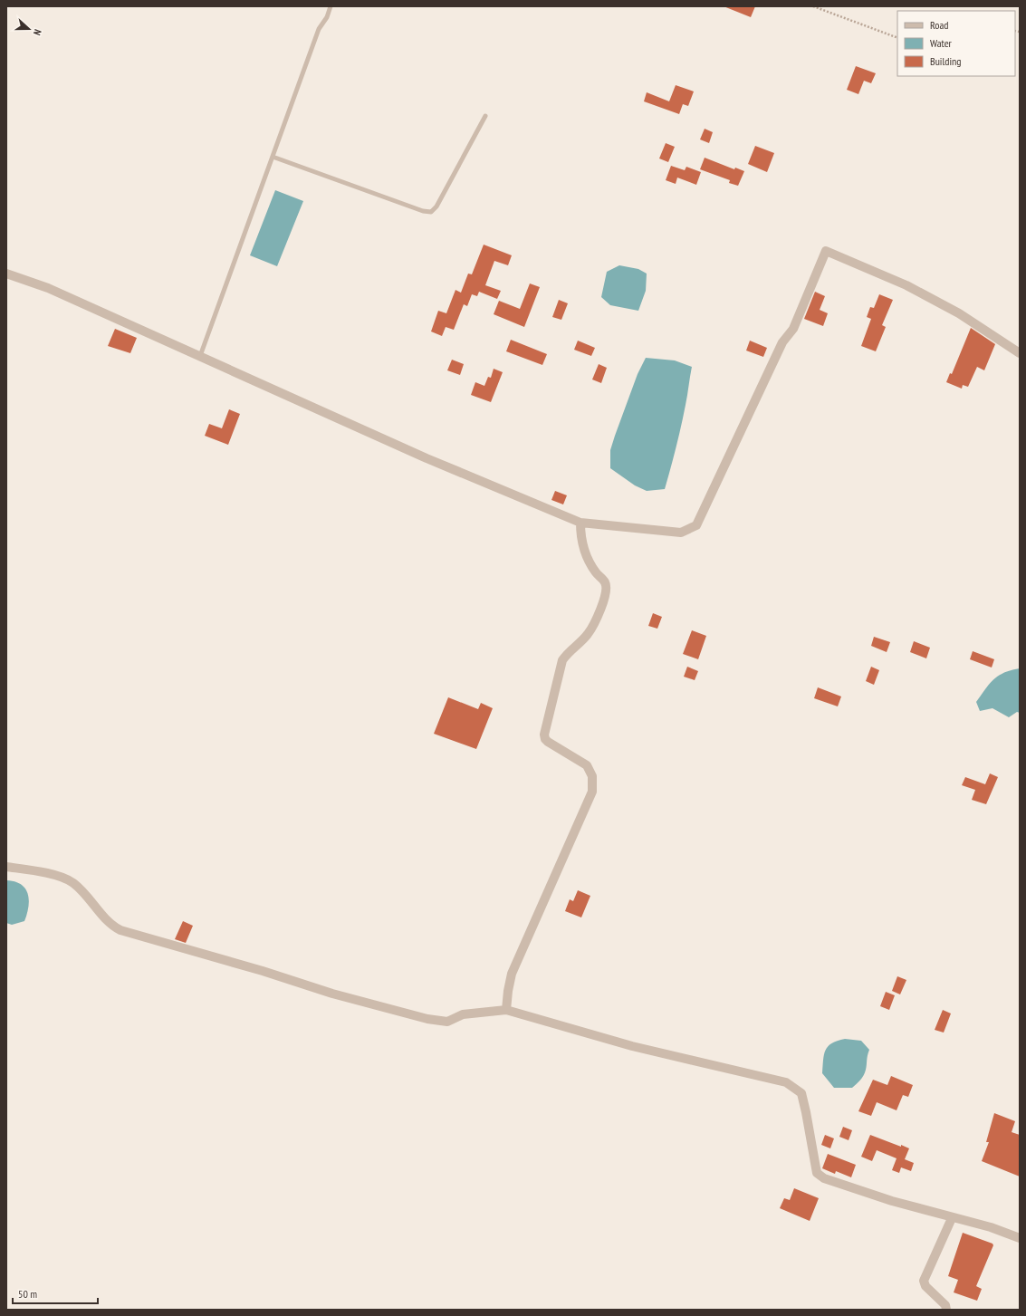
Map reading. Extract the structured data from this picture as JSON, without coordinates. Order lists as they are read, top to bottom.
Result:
{
  "legend": ["Road", "Water", "Building"],
  "scale_bar": "50 m",
  "north": "right"
}
